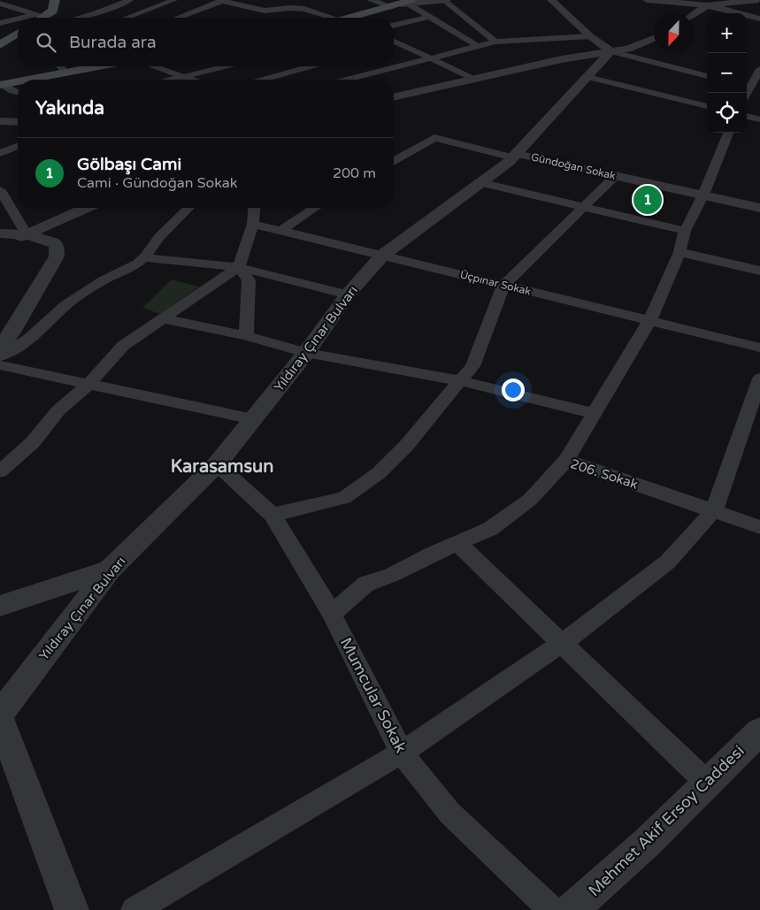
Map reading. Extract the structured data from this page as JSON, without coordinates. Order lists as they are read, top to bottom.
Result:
{
  "streets": {
    "street": [
      "Gündoğan Sokak",
      "Üçpınar Sokak",
      "Yıldıray Çınar Bulvarı",
      "206. Sokak",
      "Mumcular Sokak",
      "Mehmet Akif Ersoy Caddesi"
    ]
  },
  "crossings": [
    ["Gündoğan Sokak", "Yıldıray Çınar Bulvarı"],
    ["Üçpınar Sokak", "Yıldıray Çınar Bulvarı"],
    ["Yıldıray Çınar Bulvarı", "Mumcular Sokak"],
    ["206. Sokak", "Mumcular Sokak"]
  ],
  "districts": ["Karasamsun"],
  "north": "bottom",
  "page": {
    "map_buttons": ["+", "−"],
    "search": "Burada ara",
    "heading": "Yakında",
    "list": [
      {
        "mark": "1",
        "name": "Gölbaşı Cami",
        "note": "Cami · Gündoğan Sokak",
        "value": "200 m"
      }
    ],
    "pins": "1"
  }
}
